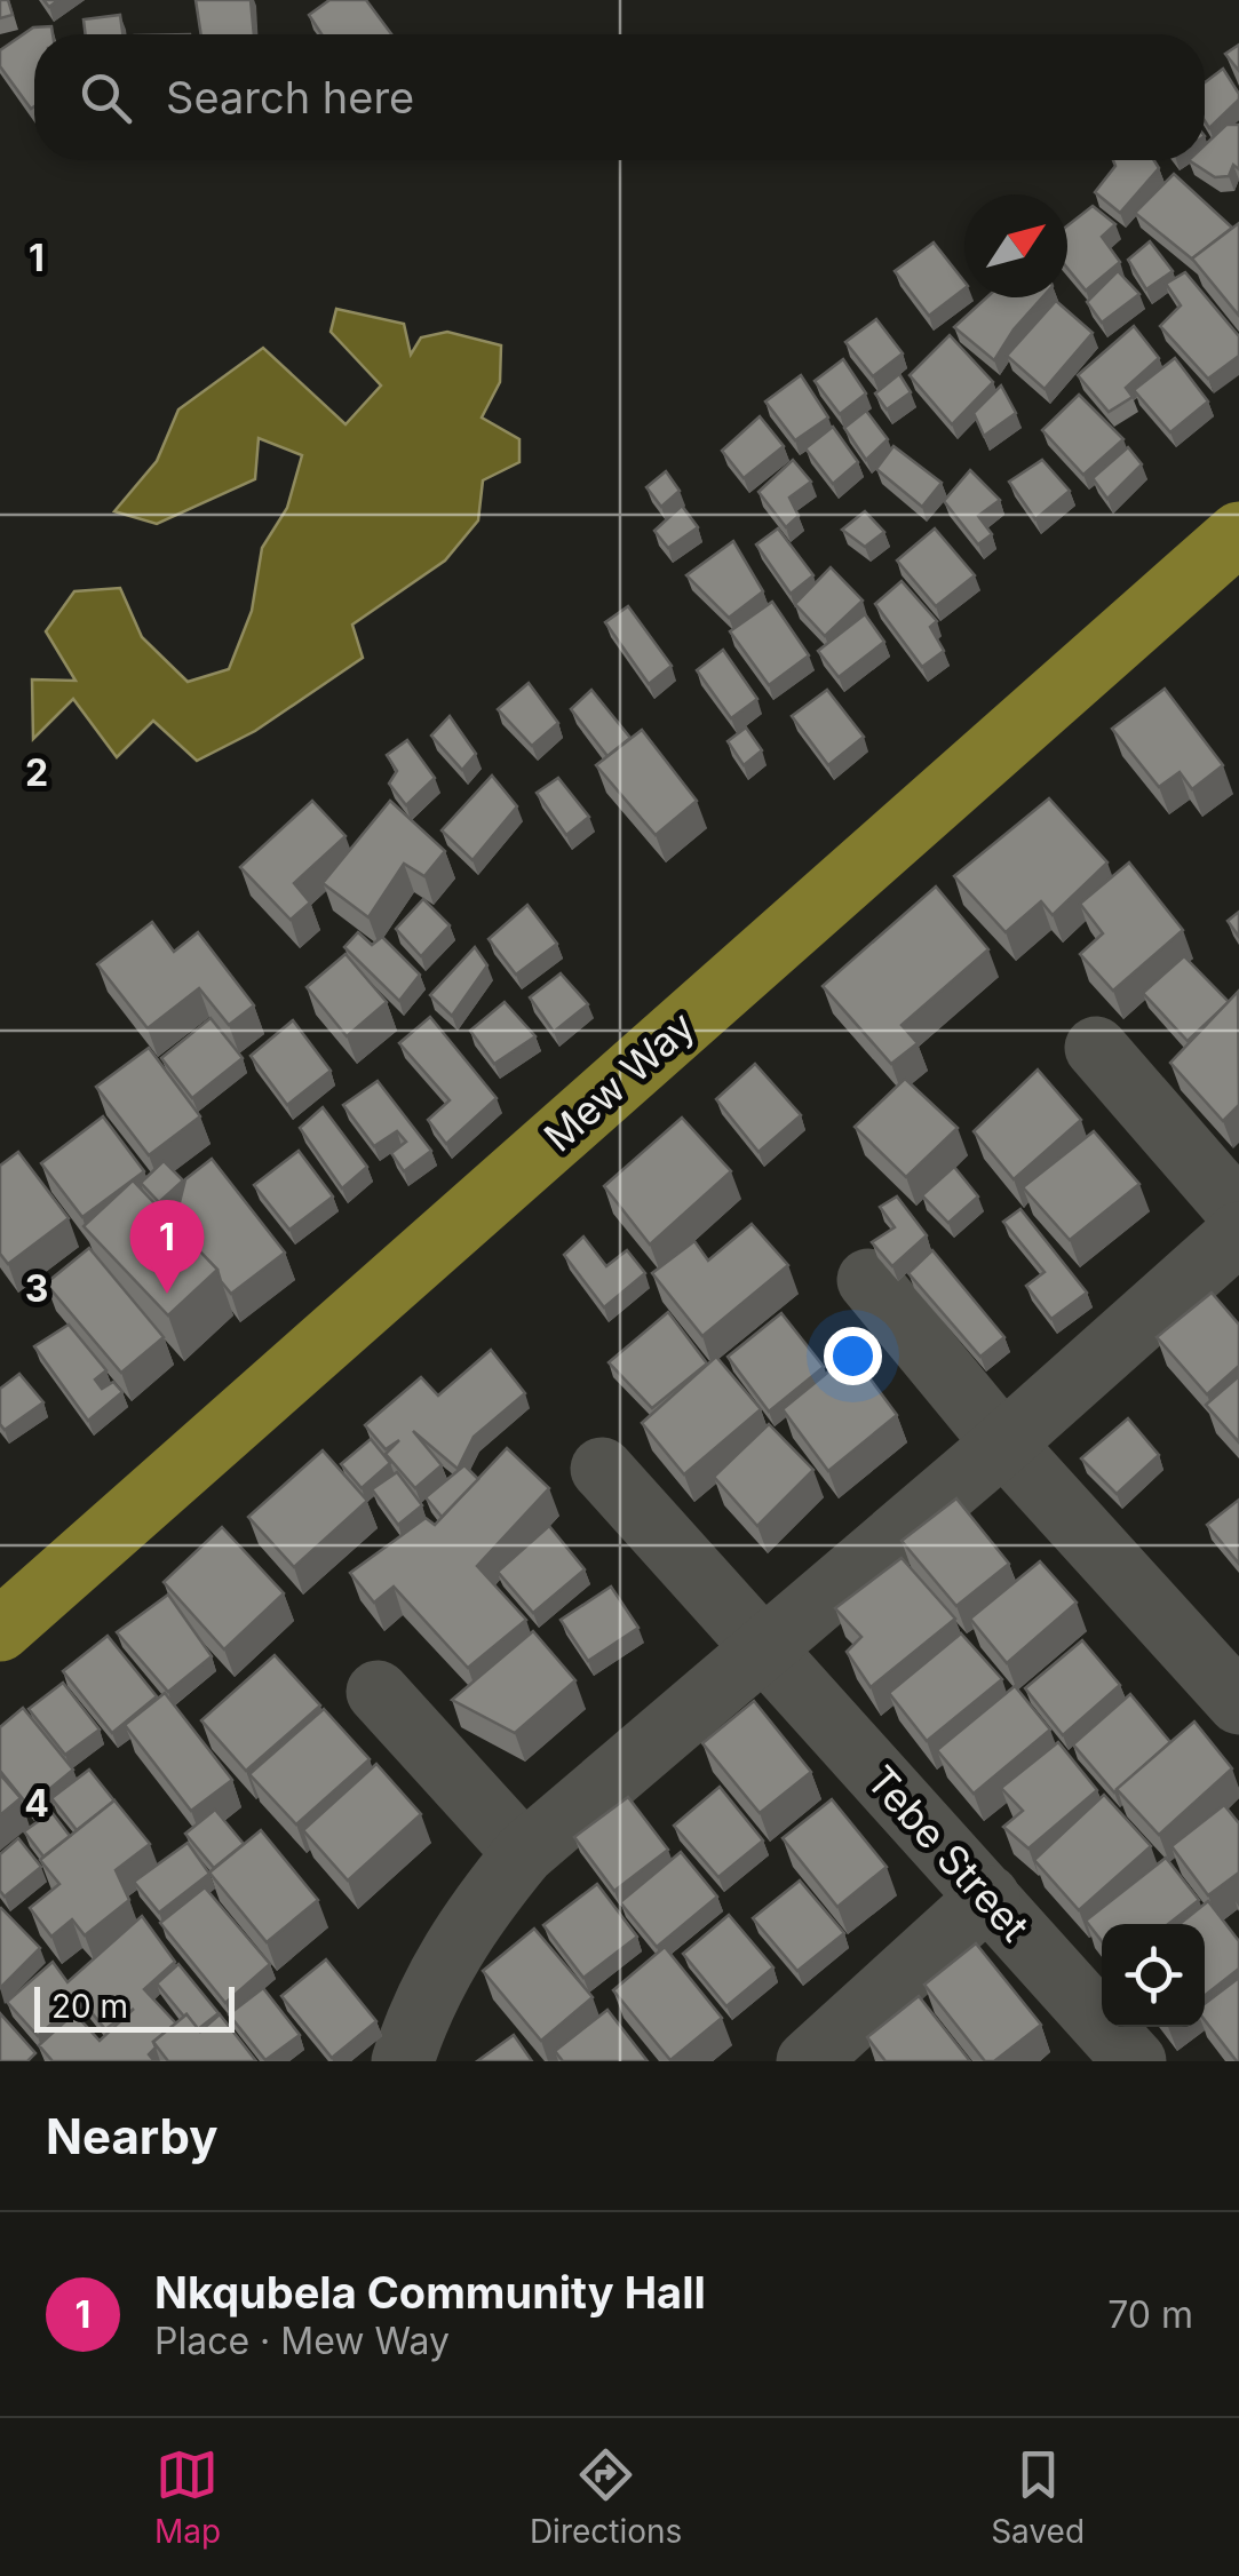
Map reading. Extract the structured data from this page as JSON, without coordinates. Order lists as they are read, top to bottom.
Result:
{
  "streets": {
    "main road": ["Mew Way"],
    "street": ["Tebe Street"]
  },
  "scale_bar": "20 m",
  "north": "top right",
  "page": {
    "search": "Search here",
    "pins": "1",
    "scale": "20 m",
    "heading": "Nearby",
    "list": [
      {
        "mark": "1",
        "name": "Nkqubela Community Hall",
        "note": "Place · Mew Way",
        "value": "70 m"
      }
    ],
    "nav": ["Map", "Directions", "Saved"]
  },
  "grid": {
    "rows": [
      "1",
      "2",
      "3",
      "4"
    ]
  }
}
